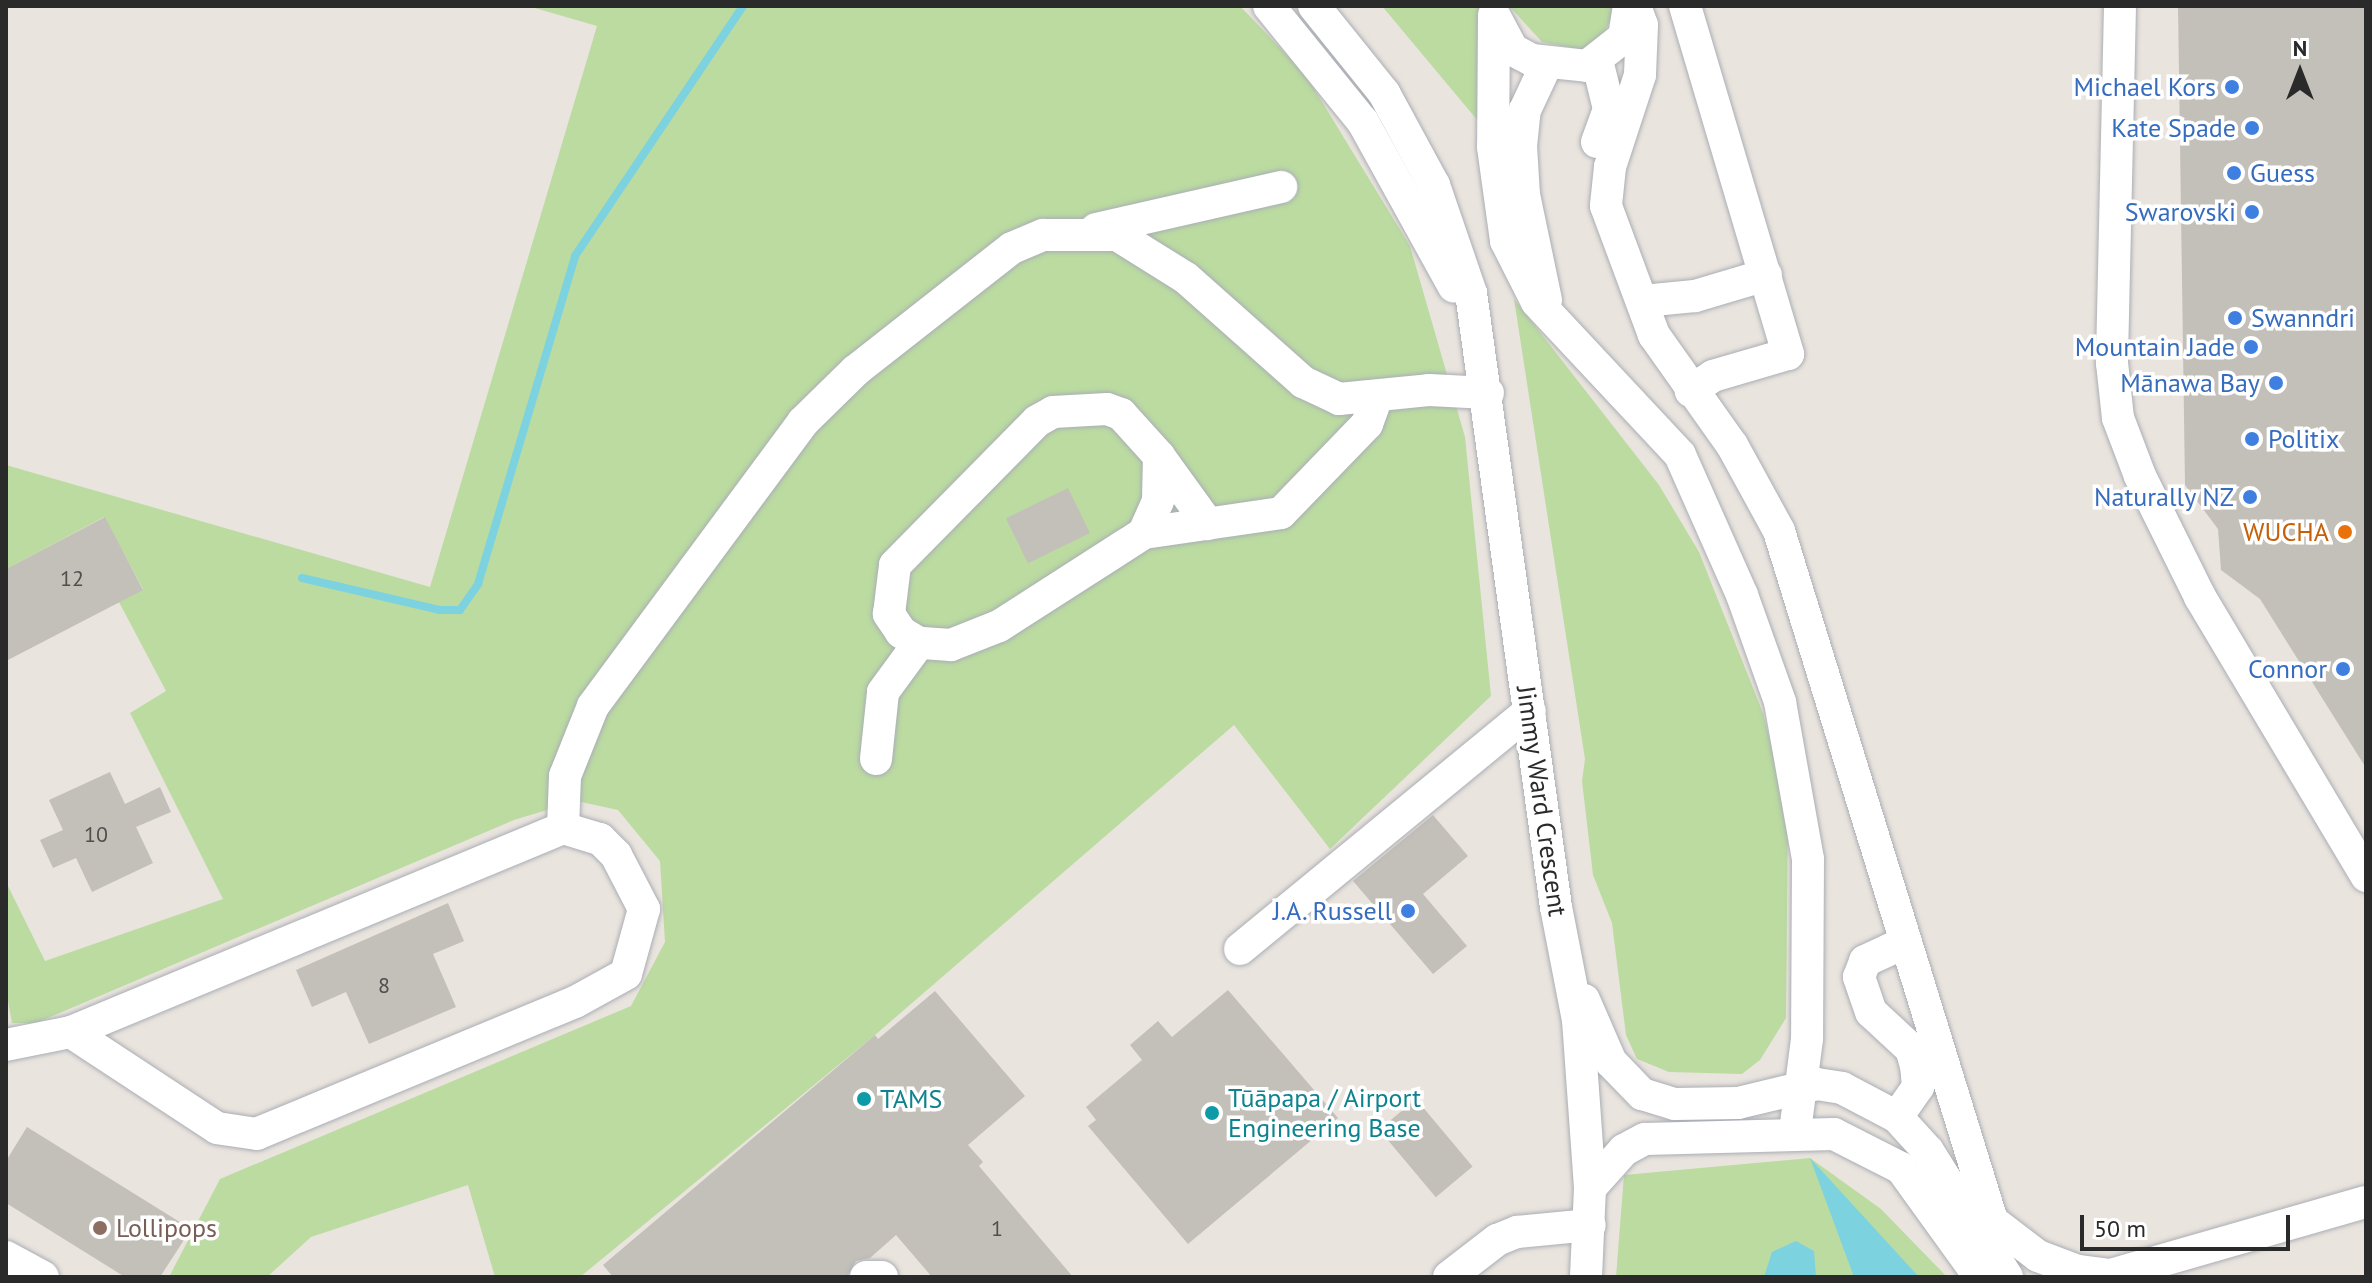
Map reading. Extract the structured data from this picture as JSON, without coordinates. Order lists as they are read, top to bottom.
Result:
{
  "streets": {
    "street": ["Jimmy Ward Crescent"]
  },
  "places": [
    "Michael Kors",
    "Kate Spade",
    "Guess",
    "Swarovski",
    "Swanndri",
    "Mountain Jade",
    "Mānawa Bay",
    "Politix",
    "Naturally NZ",
    "WUCHA",
    "Connor",
    "J.A. Russell",
    "TAMS",
    "Tūāpapa / Airport Engineering Base",
    "Lollipops"
  ],
  "house_numbers": [
    "12",
    "10",
    "8",
    "1"
  ],
  "scale_bar": "50 m",
  "north": "top"
}
